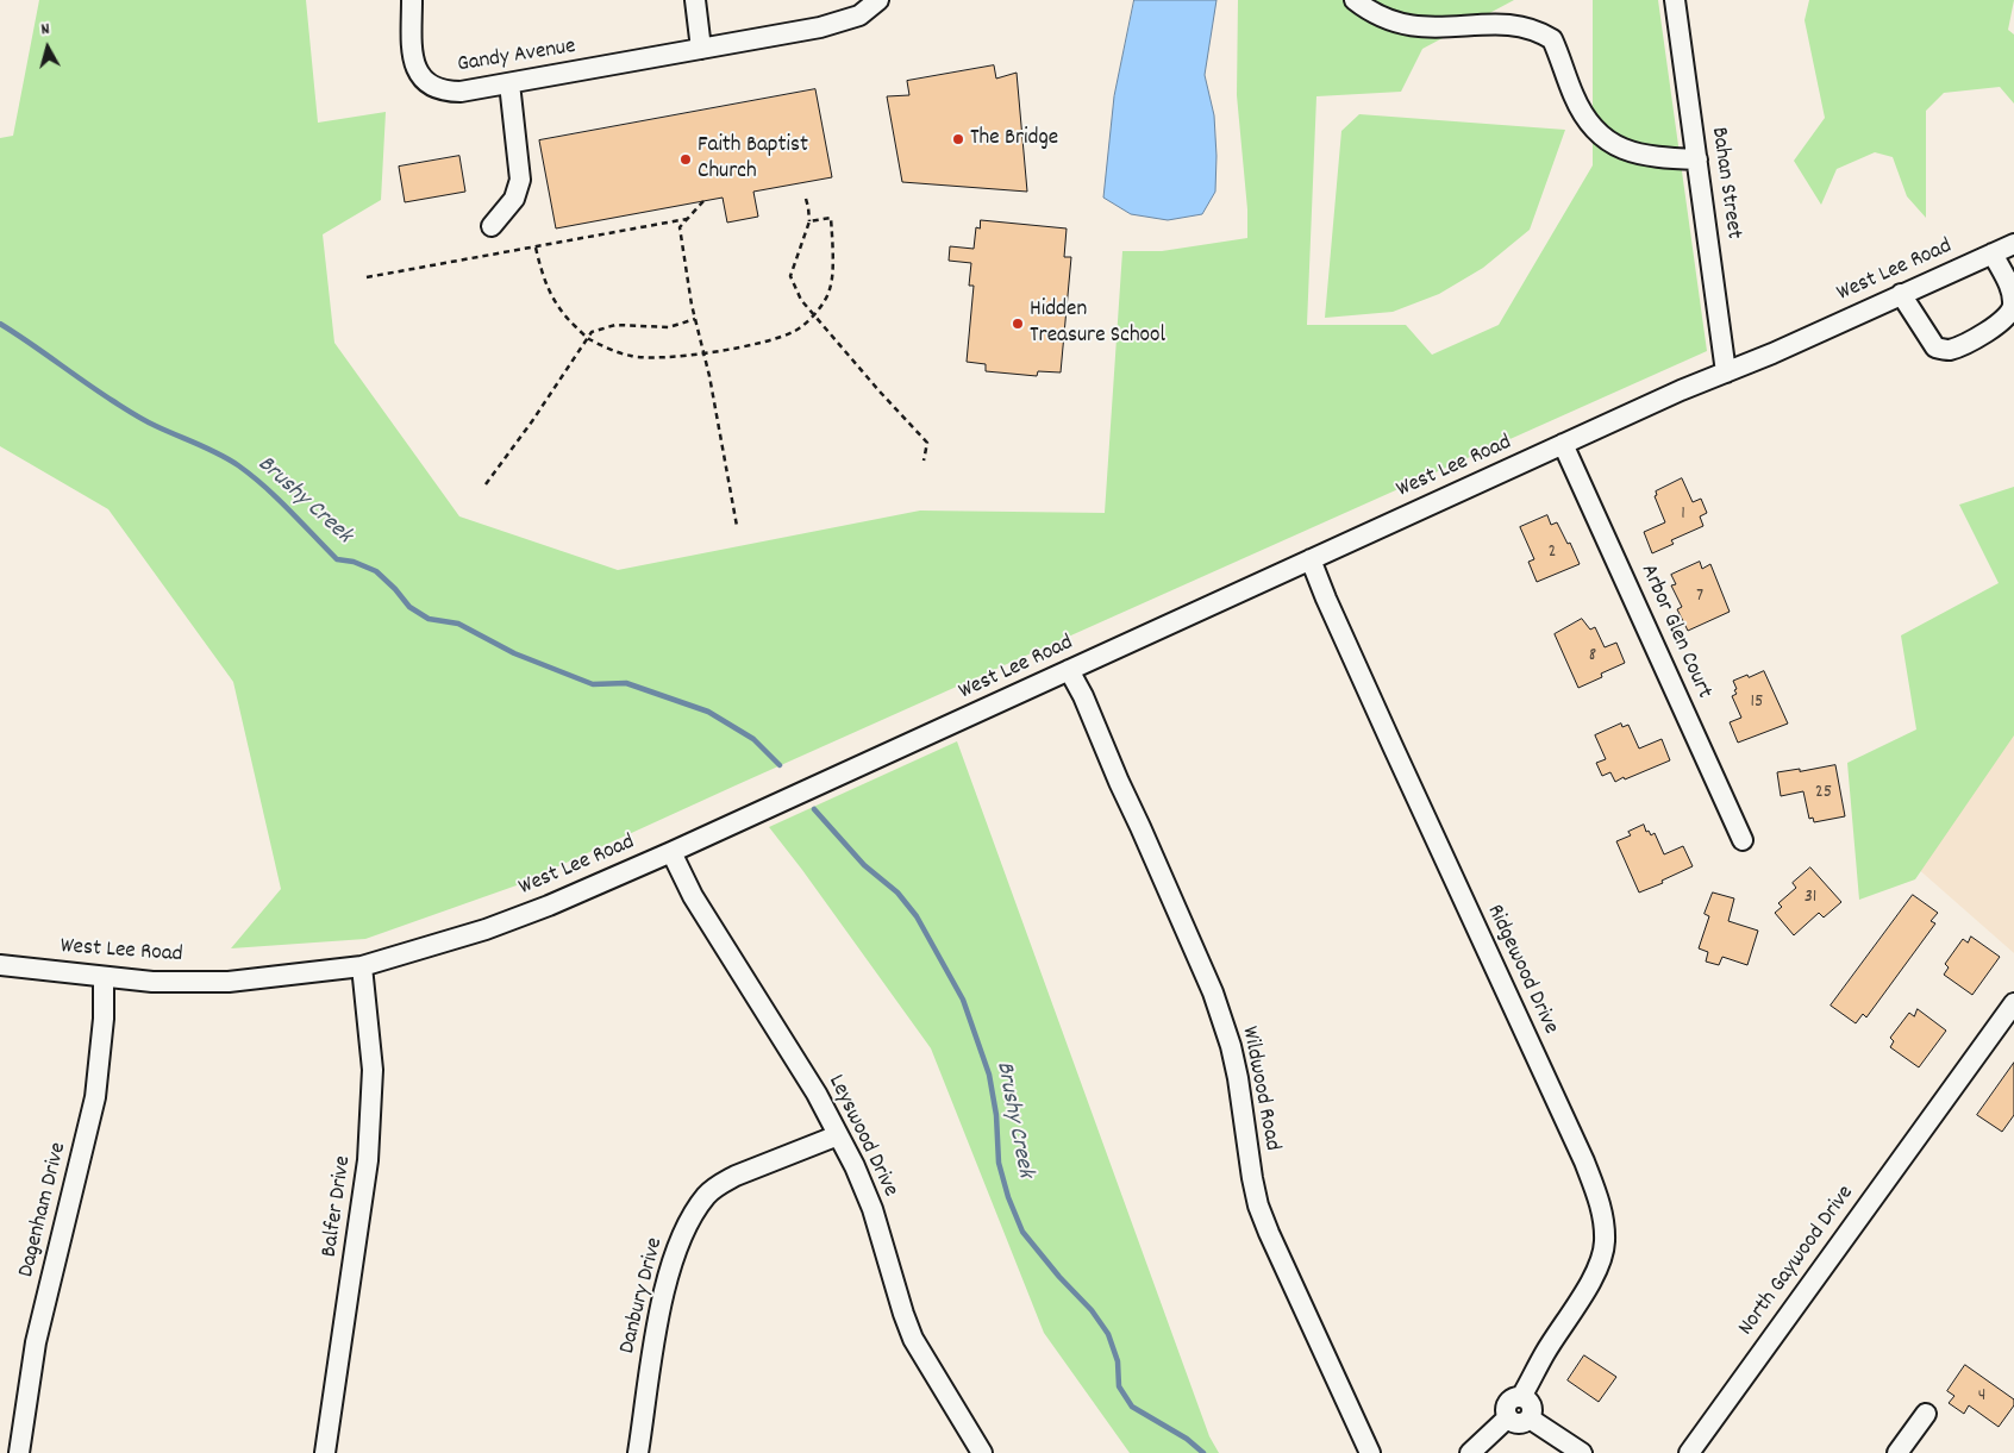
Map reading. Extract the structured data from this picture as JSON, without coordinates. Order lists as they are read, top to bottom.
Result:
{
  "streets": {
    "street": [
      "Gandy Avenue",
      "Bahan Street",
      "West Lee Road",
      "Arbor Glen Court",
      "Ridgewood Drive",
      "Wildwood Road",
      "Leyswood Drive",
      "Balfer Drive",
      "Dagenham Drive",
      "North Gaywood Drive",
      "Danbury Drive"
    ]
  },
  "crossings": [
    ["Bahan Street", "West Lee Road"],
    ["West Lee Road", "Arbor Glen Court"],
    ["West Lee Road", "Ridgewood Drive"],
    ["West Lee Road", "Wildwood Road"],
    ["West Lee Road", "Leyswood Drive"],
    ["West Lee Road", "Balfer Drive"],
    ["West Lee Road", "Dagenham Drive"],
    ["Leyswood Drive", "Danbury Drive"]
  ],
  "water": ["Brushy Creek"],
  "places": ["The Bridge", "Faith Baptist Church", "Hidden Treasure School"],
  "house_numbers": [
    "1",
    "2",
    "7",
    "8",
    "15",
    "25",
    "31",
    "4"
  ],
  "north": "top"
}
